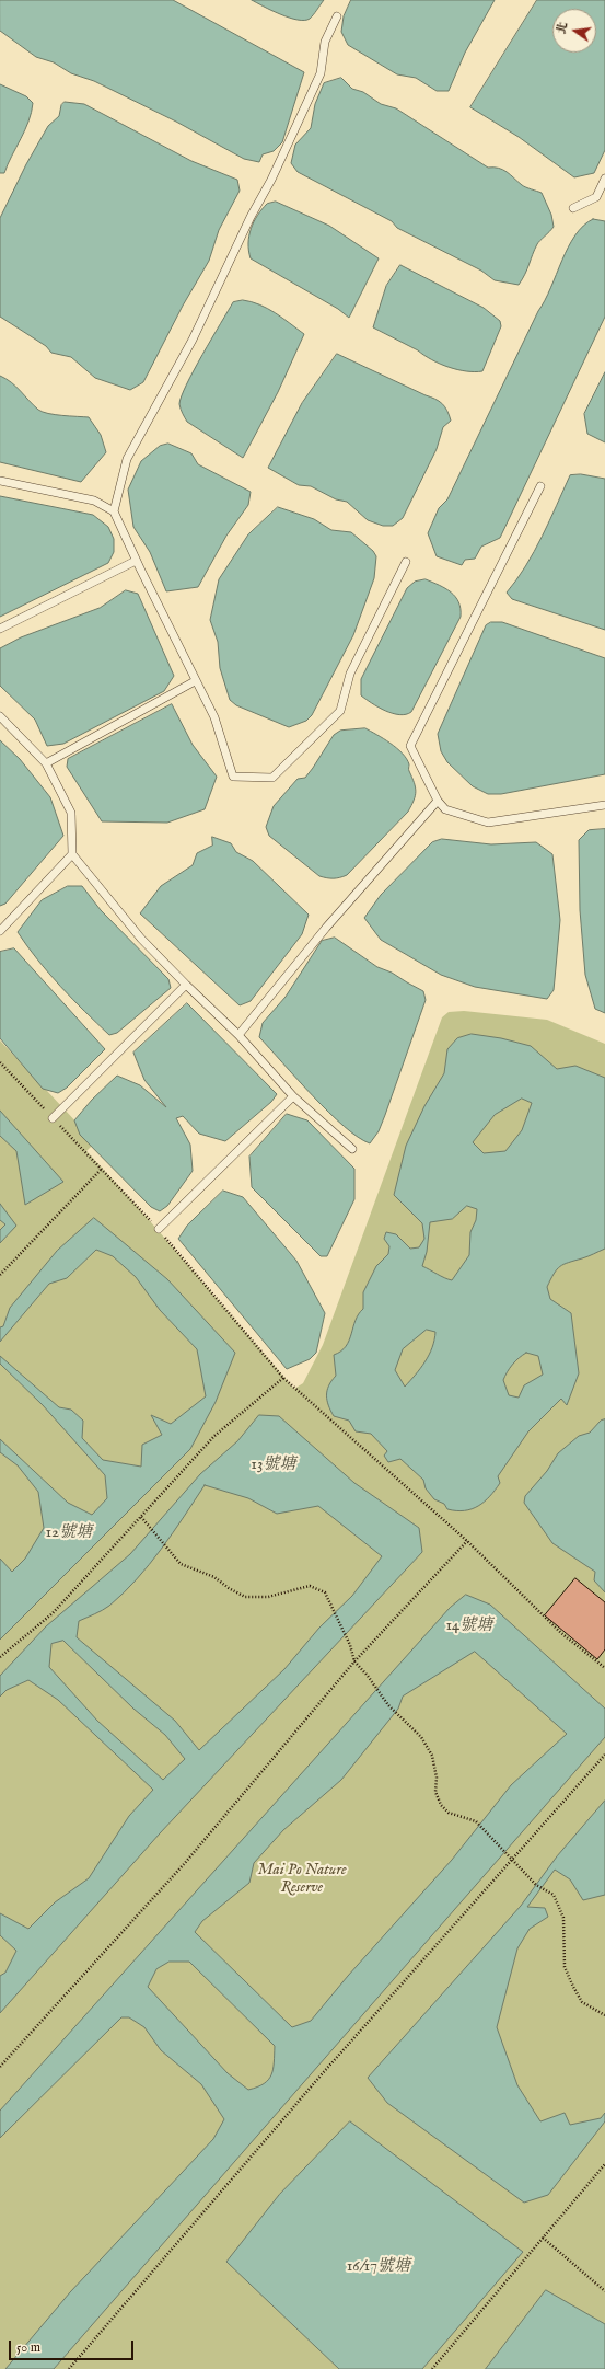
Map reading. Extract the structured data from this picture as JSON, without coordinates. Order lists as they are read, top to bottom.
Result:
{
  "water": [
    "13號塘",
    "12號塘",
    "14號塘",
    "16/17號塘"
  ],
  "parks": ["Mai Po Nature Reserve"],
  "scale_bar": "50 m",
  "north": "left"
}
